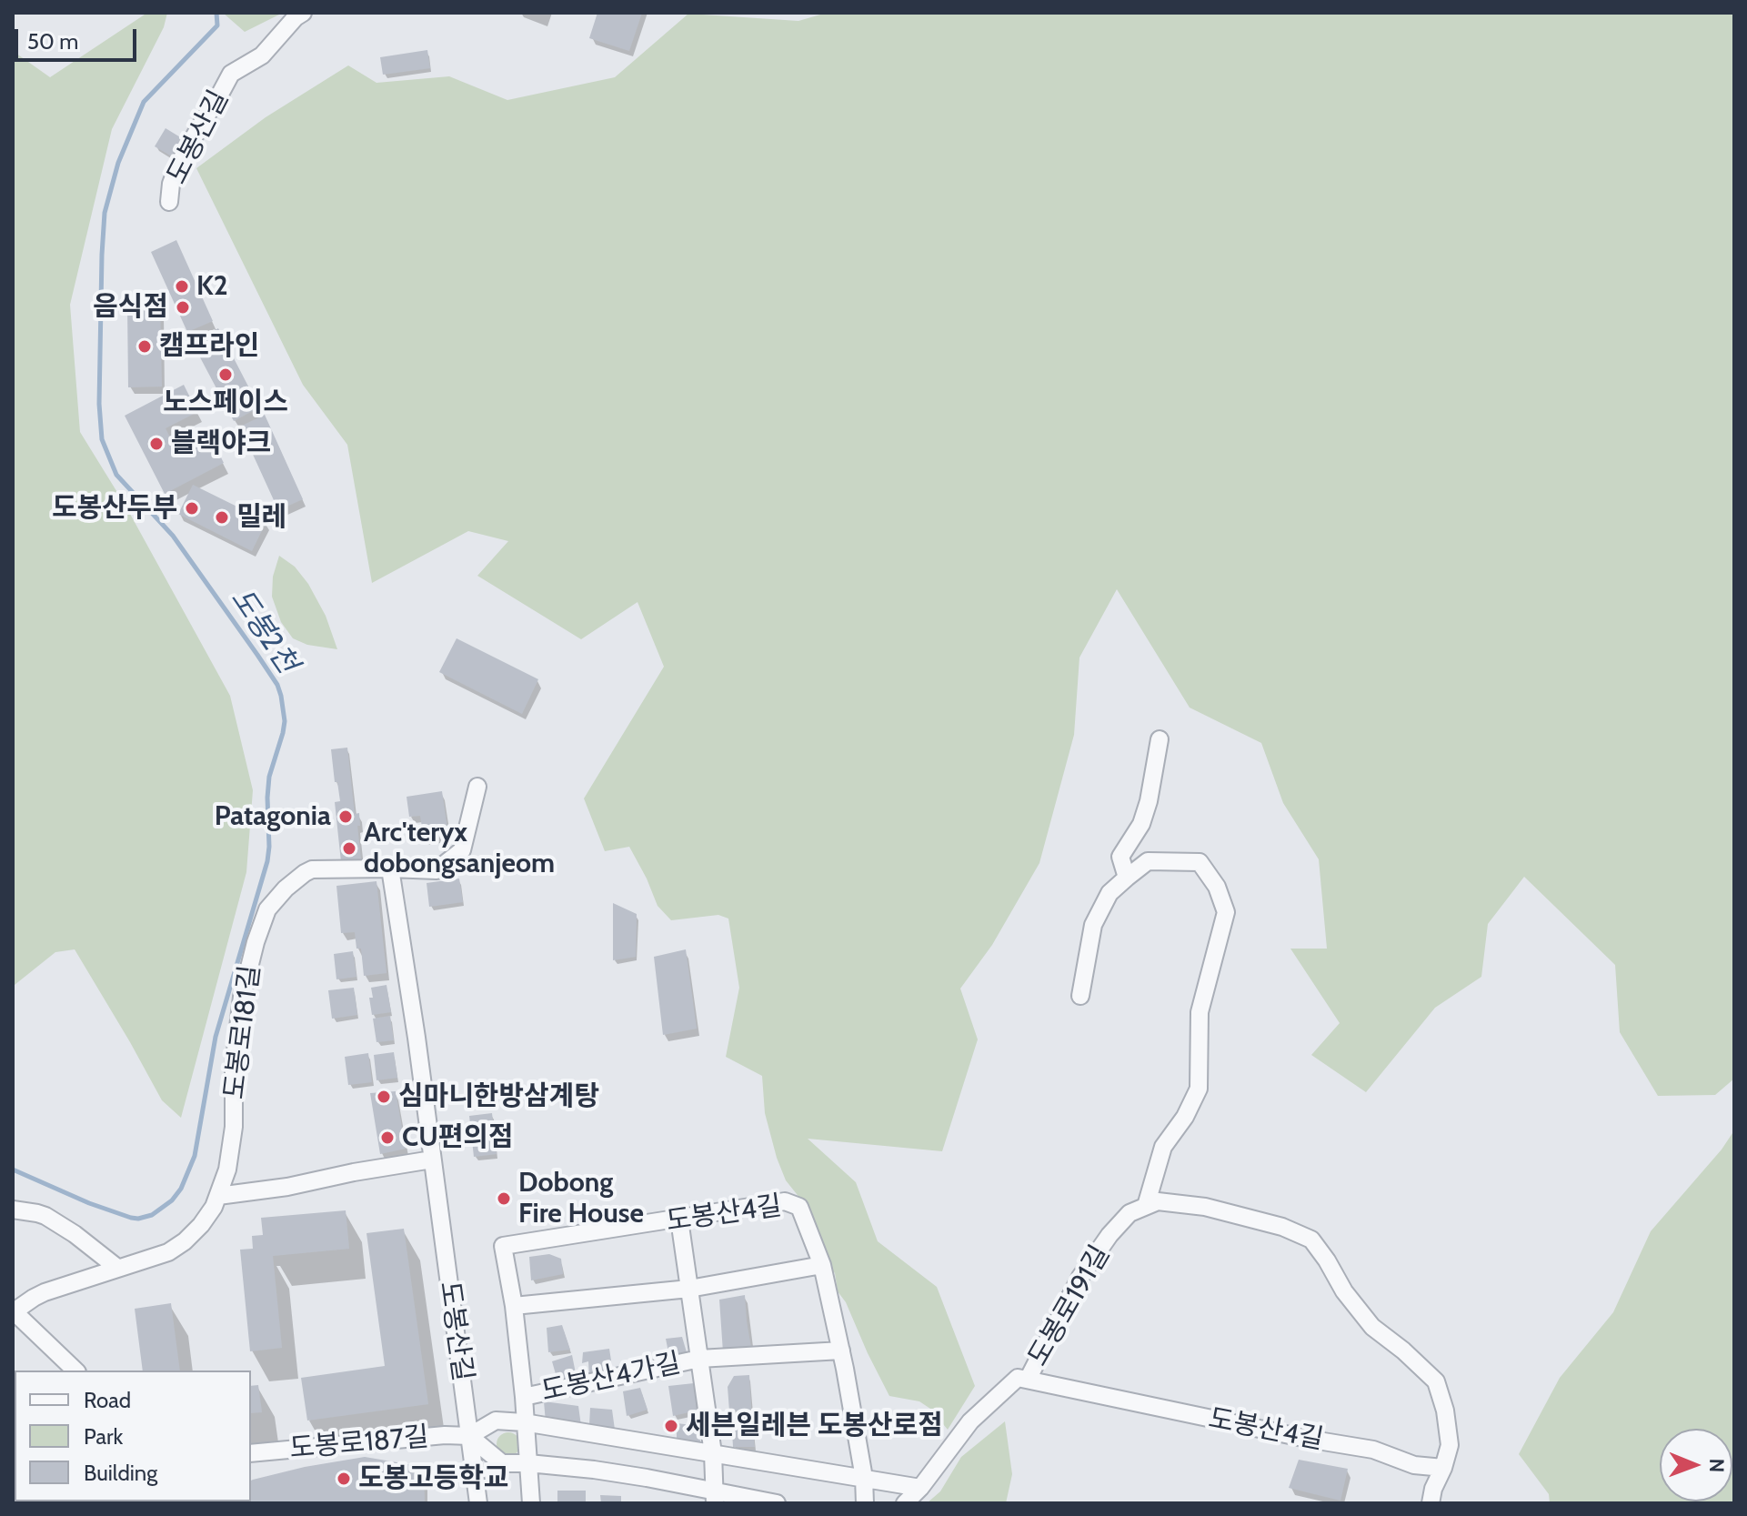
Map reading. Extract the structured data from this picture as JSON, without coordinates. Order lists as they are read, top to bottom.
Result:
{
  "streets": {
    "street": [
      "도봉산길",
      "도봉로181길",
      "도봉산4길",
      "도봉로191길",
      "도봉산4가길",
      "도봉로187길"
    ]
  },
  "crossings": [
    ["도봉산길", "도봉로181길"],
    ["도봉산길", "도봉로187길"],
    ["도봉산4길", "도봉로191길"],
    ["도봉산4길", "도봉산4가길"]
  ],
  "water": ["도봉2천"],
  "places": [
    "K2",
    "음식점",
    "캠프라인",
    "노스페이스",
    "블랙야크",
    "도봉산두부",
    "밀레",
    "Patagonia",
    "Arc'teryx dobongsanjeom",
    "심마니한방삼계탕",
    "CU편의점",
    "Dobong Fire House",
    "세븐일레븐 도봉산로점",
    "도봉고등학교"
  ],
  "legend": ["Road", "Park", "Building"],
  "scale_bar": "50 m",
  "north": "right"
}
